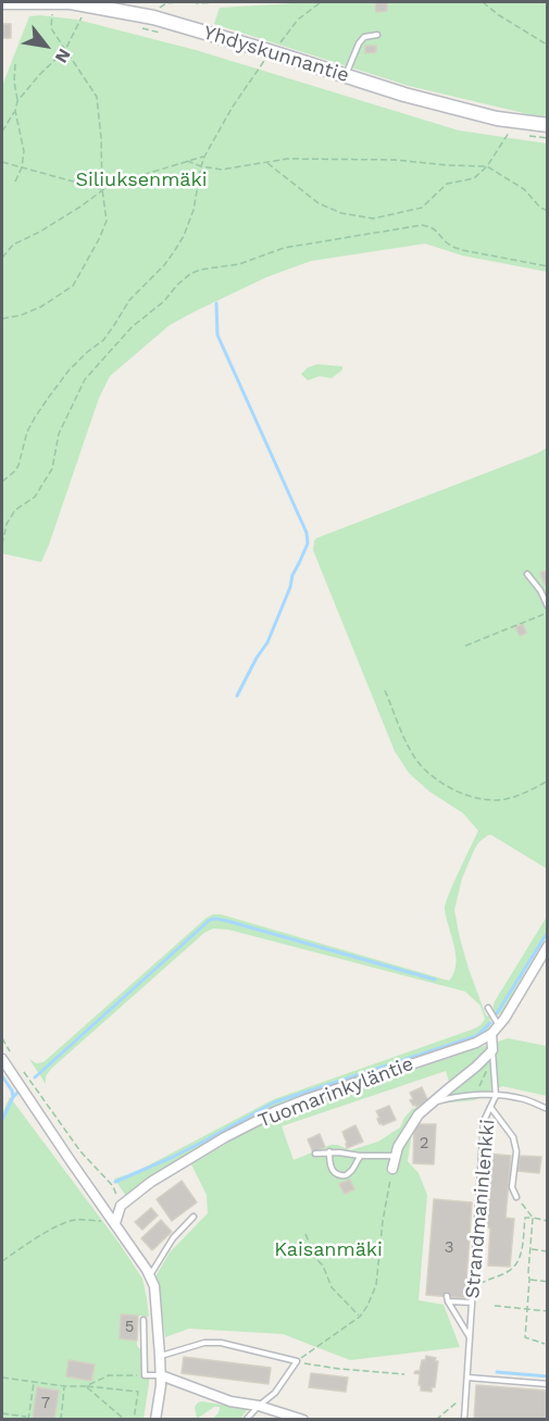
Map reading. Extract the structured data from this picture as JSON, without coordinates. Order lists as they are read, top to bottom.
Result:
{
  "streets": {
    "main road": ["Yhdyskunnantie"],
    "street": ["Tuomarinkyläntie"],
    "lane": ["Strandmaninlenkki"]
  },
  "parks": ["Siliuksenmäki", "Kaisanmäki"],
  "house_numbers": [
    "2",
    "3",
    "5",
    "7"
  ],
  "north": "bottom right"
}
